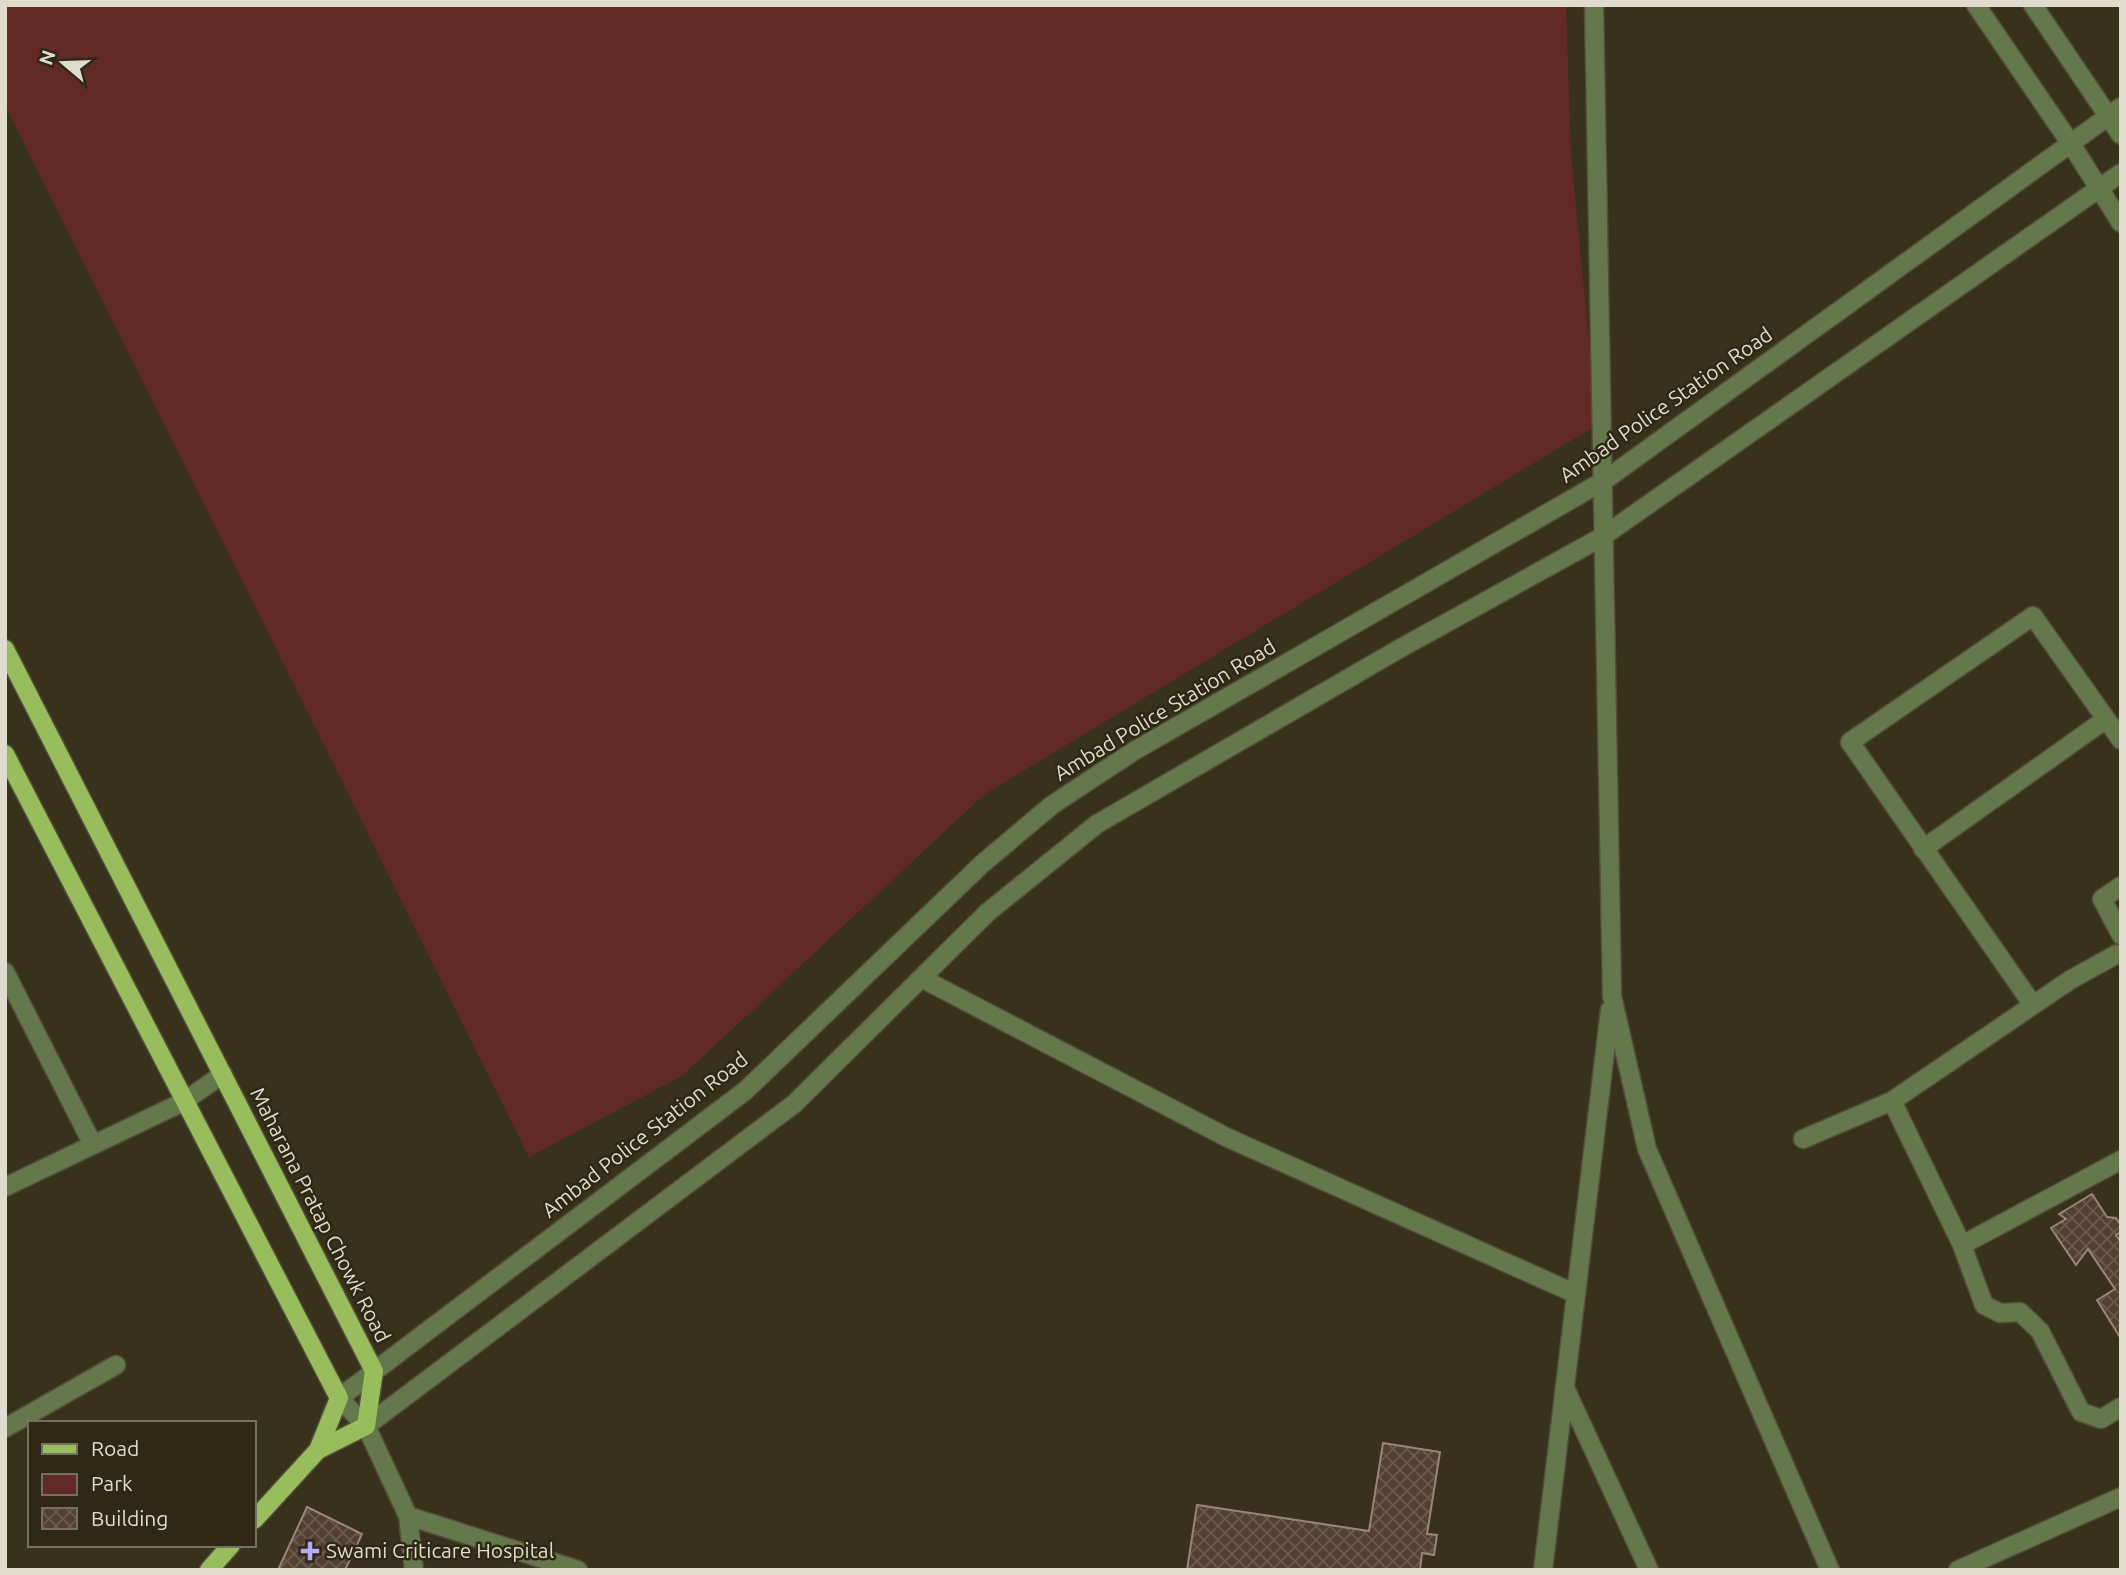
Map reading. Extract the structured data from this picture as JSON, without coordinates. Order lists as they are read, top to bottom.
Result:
{
  "streets": {
    "main road": ["Ambad Police Station Road", "Maharana Pratap Chowk Road"]
  },
  "crossings": [
    ["Ambad Police Station Road", "Maharana Pratap Chowk Road"]
  ],
  "places": {
    "health": ["Swami Criticare Hospital"]
  },
  "legend": ["Road", "Park", "Building"],
  "north": "left"
}
